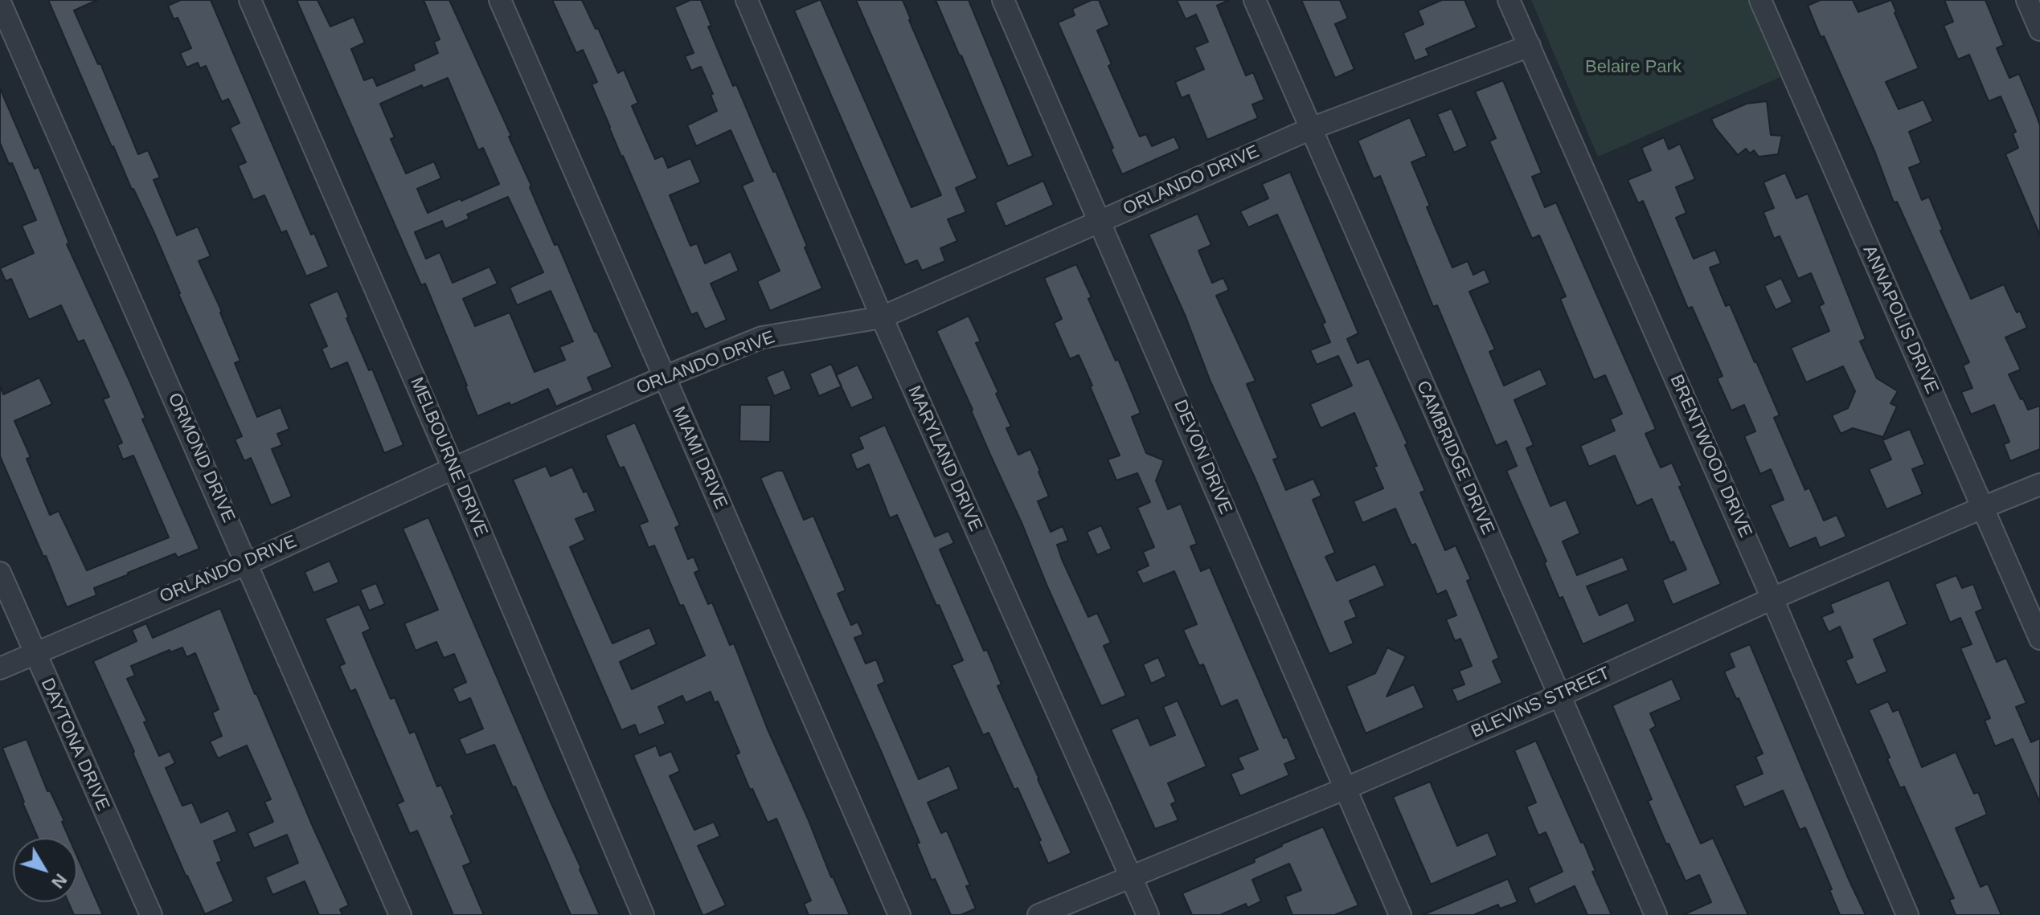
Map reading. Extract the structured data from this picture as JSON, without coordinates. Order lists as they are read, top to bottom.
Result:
{
  "streets": {
    "street": [
      "ORLANDO DRIVE",
      "ANNAPOLIS DRIVE",
      "BRENTWOOD DRIVE",
      "MELBOURNE DRIVE",
      "DEVON DRIVE",
      "ORMOND DRIVE",
      "MIAMI DRIVE",
      "CAMBRIDGE DRIVE",
      "MARYLAND DRIVE",
      "BLEVINS STREET",
      "DAYTONA DRIVE"
    ]
  },
  "crossings": [
    ["ORLANDO DRIVE", "BRENTWOOD DRIVE"],
    ["ORLANDO DRIVE", "MELBOURNE DRIVE"],
    ["ORLANDO DRIVE", "DEVON DRIVE"],
    ["ORLANDO DRIVE", "ORMOND DRIVE"],
    ["ORLANDO DRIVE", "MIAMI DRIVE"],
    ["ORLANDO DRIVE", "CAMBRIDGE DRIVE"],
    ["ORLANDO DRIVE", "MARYLAND DRIVE"],
    ["ORLANDO DRIVE", "DAYTONA DRIVE"],
    ["ANNAPOLIS DRIVE", "BLEVINS STREET"],
    ["BRENTWOOD DRIVE", "BLEVINS STREET"],
    ["DEVON DRIVE", "BLEVINS STREET"],
    ["CAMBRIDGE DRIVE", "BLEVINS STREET"],
    ["MARYLAND DRIVE", "BLEVINS STREET"]
  ],
  "parks": ["Belaire Park"],
  "north": "bottom right"
}
